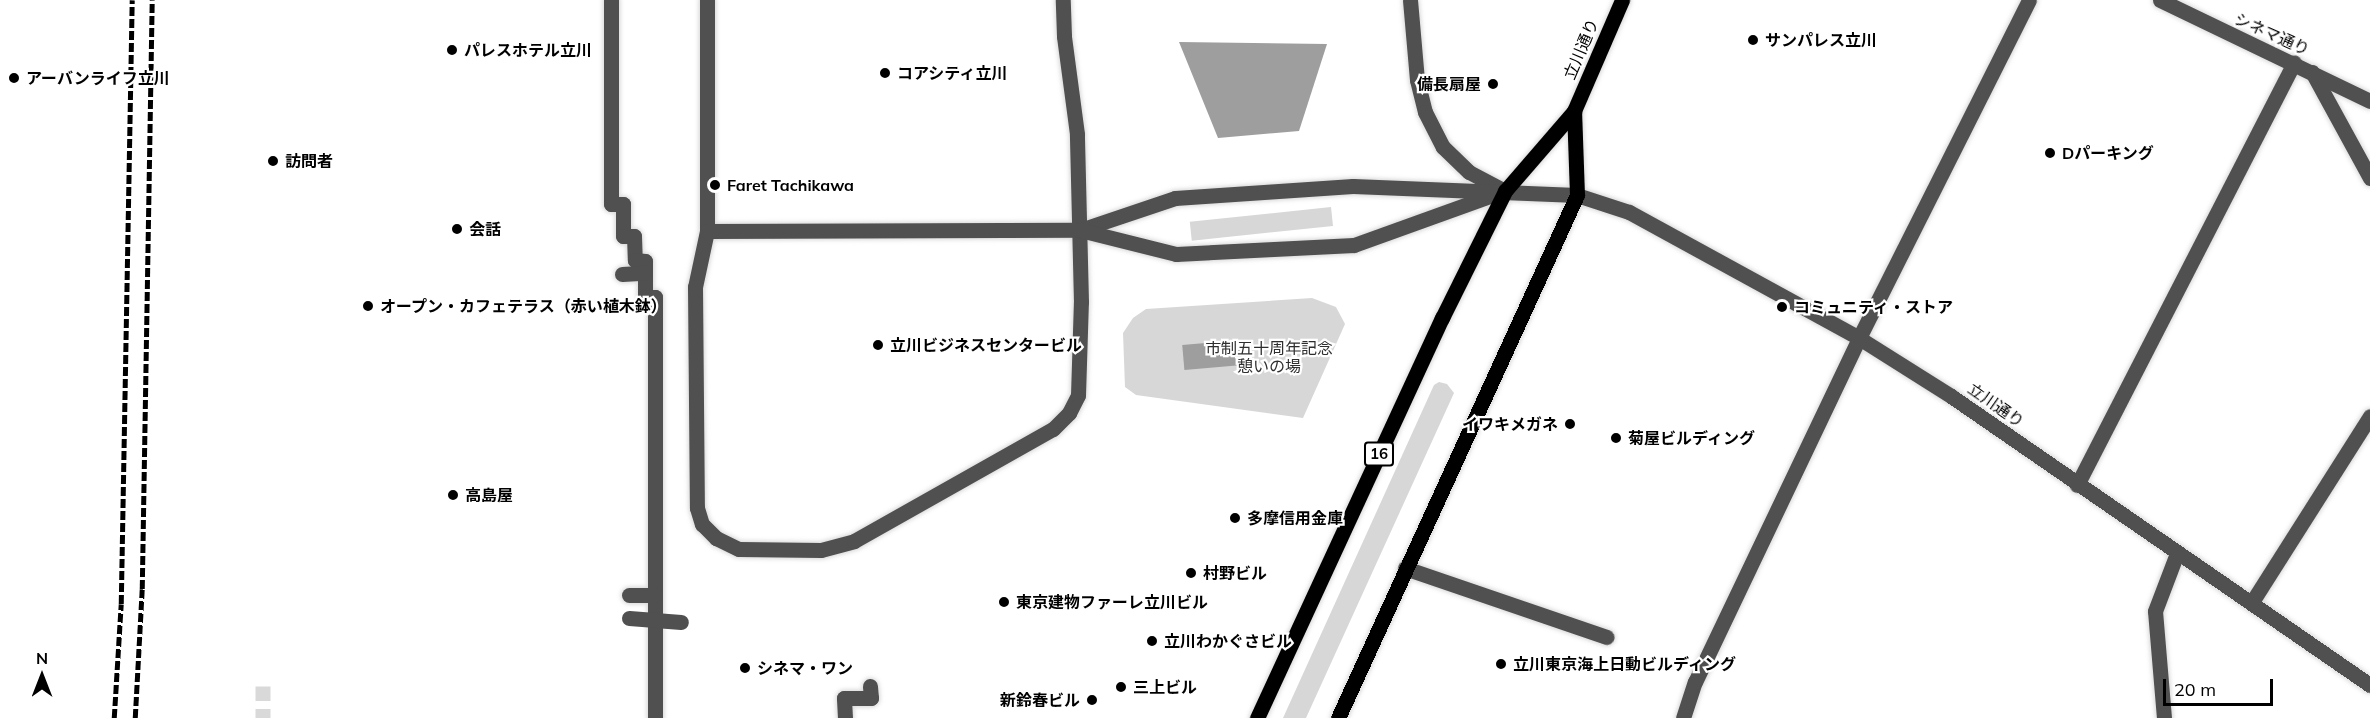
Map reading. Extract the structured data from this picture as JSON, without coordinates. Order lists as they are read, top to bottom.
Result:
{
  "streets": {
    "main road": ["立川通り", "16"],
    "street": ["シネマ通り"]
  },
  "crossings": [
    ["立川通り", "16"]
  ],
  "parks": ["市制五十周年記念 憩いの場"],
  "places": [
    "サンパレス立川",
    "パレスホテル立川",
    "コアシティ立川",
    "アーバンライフ立川",
    "備長扇屋",
    "Dパーキング",
    "訪問者",
    "Faret Tachikawa",
    "会話",
    "オープン・カフェテラス（赤い植木鉢）",
    "コミュニティ・ストア",
    "立川ビジネスセンタービル",
    "イワキメガネ",
    "菊屋ビルディング",
    "高島屋",
    "多摩信用金庫",
    "村野ビル",
    "東京建物ファーレ立川ビル",
    "立川わかぐさビル",
    "立川東京海上日動ビルディング",
    "シネマ・ワン",
    "三上ビル",
    "新鈴春ビル"
  ],
  "scale_bar": "20 m",
  "north": "top"
}
